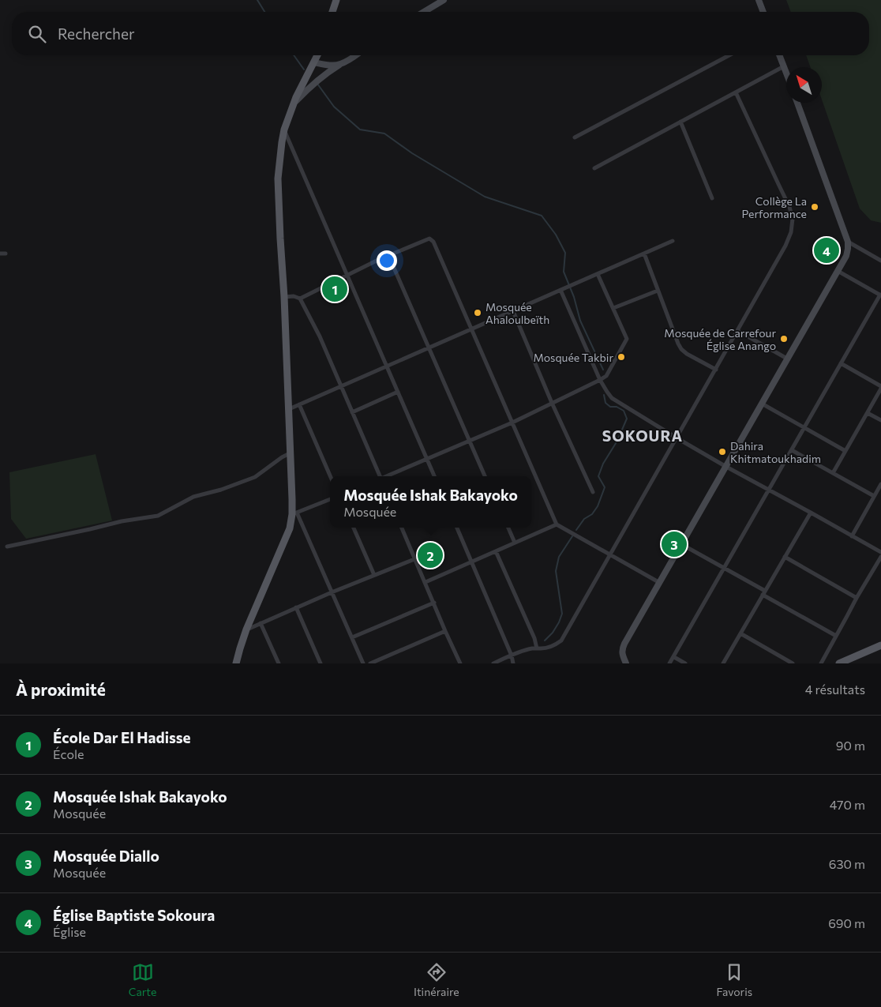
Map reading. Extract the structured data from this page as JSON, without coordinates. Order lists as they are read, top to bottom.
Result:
{
  "districts": ["SOKOURA"],
  "places": [
    "Collège La Performance",
    "Mosquée Ahaloulbeïth",
    "Mosquée de Carrefour Église Anango",
    "Mosquée Takbir",
    "Dahira Khitmatoukhadim"
  ],
  "north": "top left",
  "page": {
    "search": "Rechercher",
    "pins": [
      "4",
      "1",
      "3",
      "2"
    ],
    "popup": ["Mosquée Ishak Bakayoko", "Mosquée"],
    "heading": ["À proximité", "4 résultats"],
    "list": [
      {
        "mark": "1",
        "name": "École Dar El Hadisse",
        "note": "École",
        "value": "90 m"
      },
      {
        "mark": "2",
        "name": "Mosquée Ishak Bakayoko",
        "note": "Mosquée",
        "value": "470 m"
      },
      {
        "mark": "3",
        "name": "Mosquée Diallo",
        "note": "Mosquée",
        "value": "630 m"
      },
      {
        "mark": "4",
        "name": "Église Baptiste Sokoura",
        "note": "Église",
        "value": "690 m"
      }
    ],
    "nav": ["Carte", "Itinéraire", "Favoris"]
  }
}
